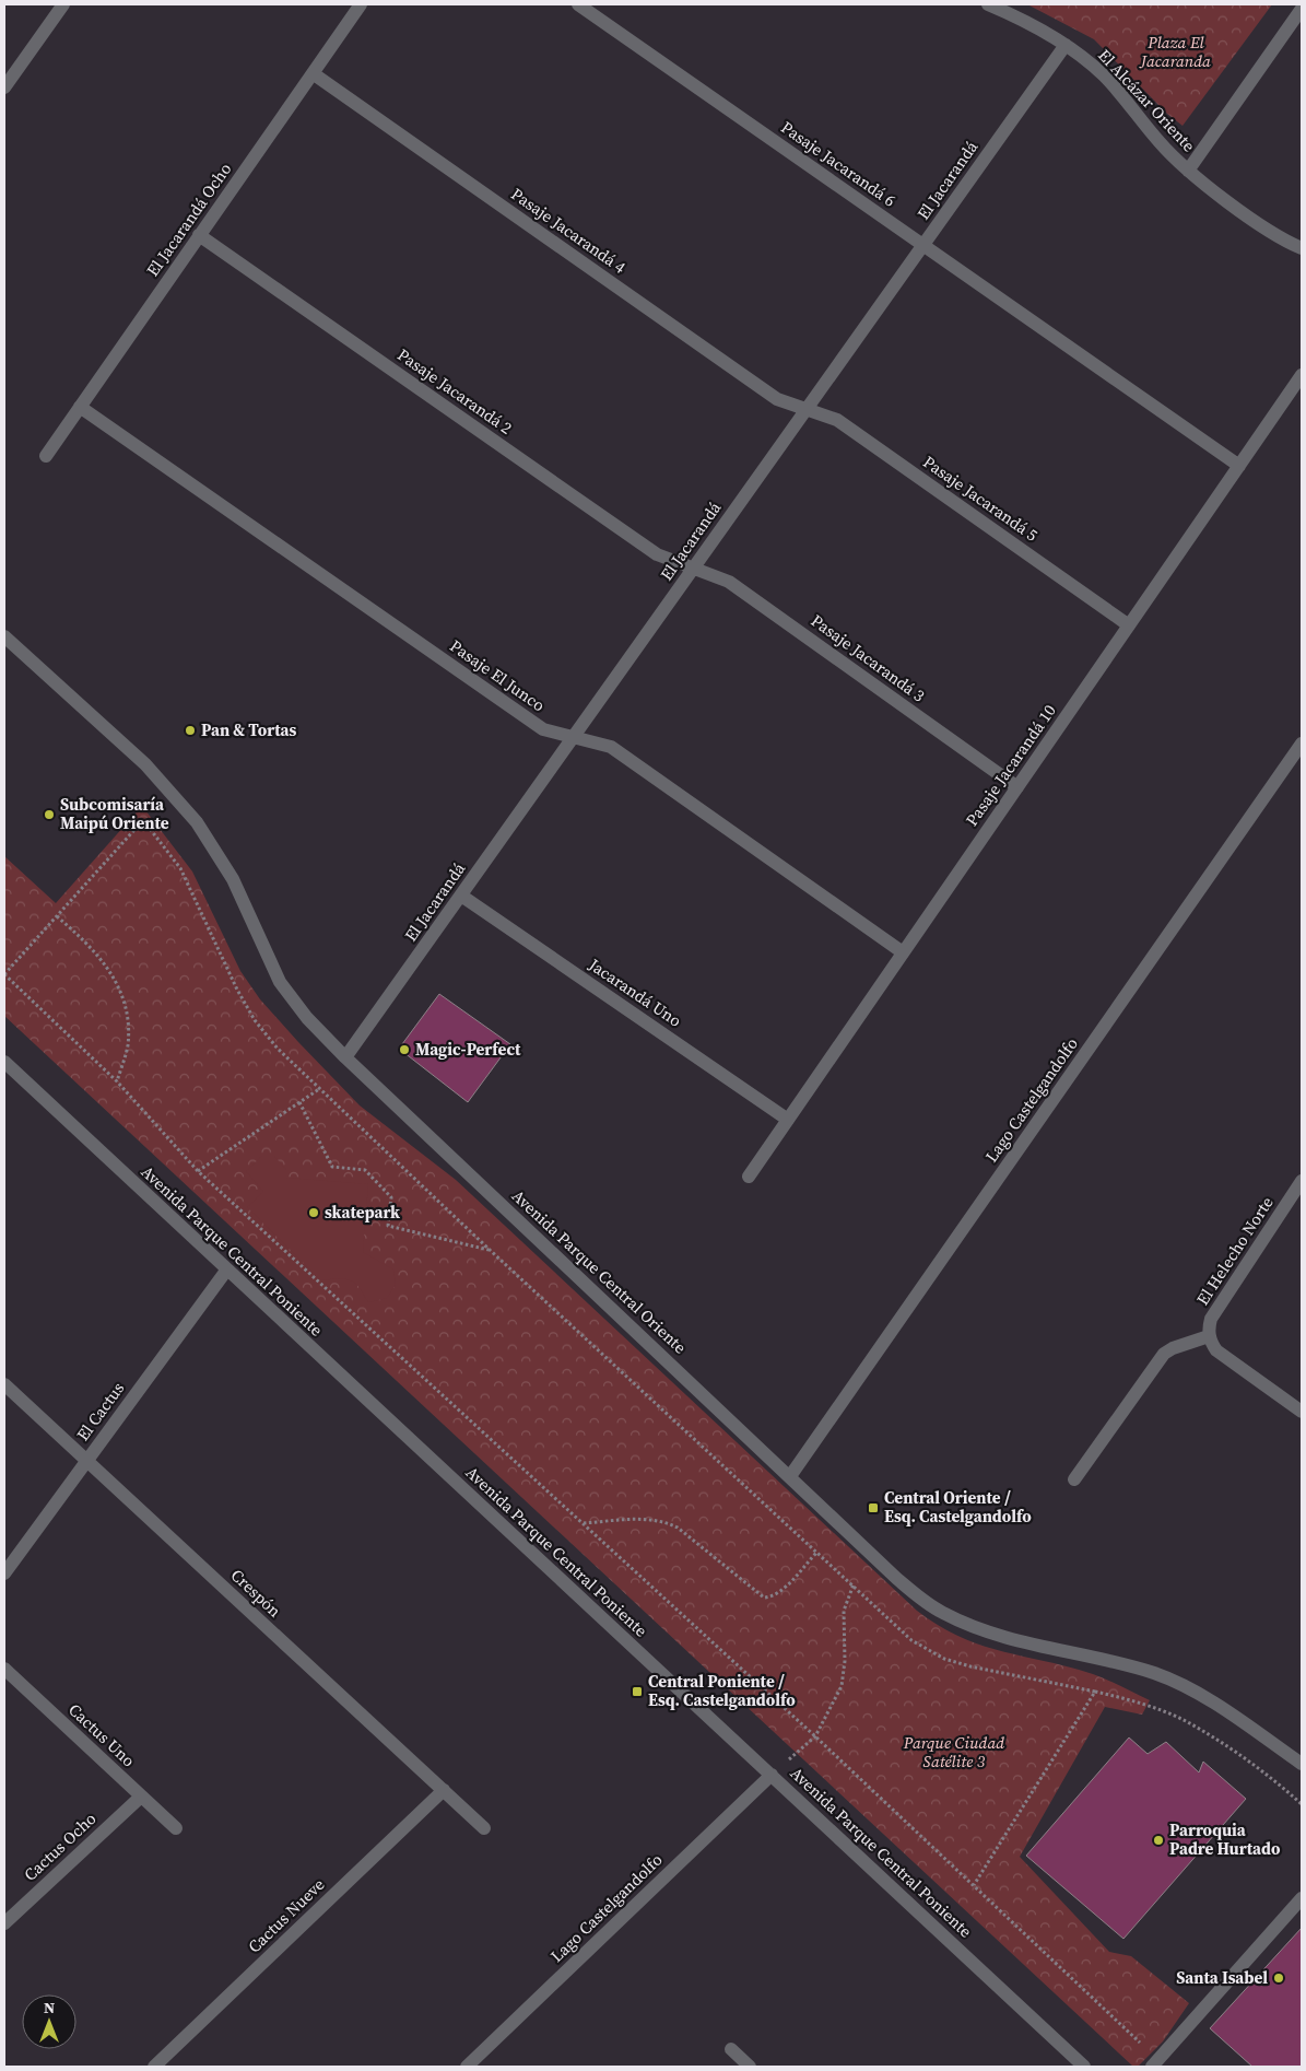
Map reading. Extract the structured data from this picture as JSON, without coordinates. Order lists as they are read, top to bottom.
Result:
{
  "streets": {
    "street": [
      "El Alcázar Oriente",
      "Pasaje Jacarandá 6",
      "El Jacarandá",
      "El Jacarandá Ocho",
      "Pasaje Jacarandá 4",
      "Pasaje Jacarandá 2",
      "Pasaje Jacarandá 5",
      "Pasaje Jacarandá 3",
      "Pasaje El Junco",
      "Pasaje Jacarandá 10",
      "Jacarandá Uno",
      "Lago Castelgandolfo",
      "Avenida Parque Central Poniente",
      "El Helecho Norte",
      "Avenida Parque Central Oriente",
      "El Cactus",
      "Crespón",
      "Cactus Uno",
      "Cactus Ocho",
      "Cactus Nueve"
    ]
  },
  "crossings": [
    ["El Alcázar Oriente", "El Jacarandá"],
    ["Pasaje Jacarandá 6", "El Jacarandá"],
    ["Pasaje Jacarandá 6", "Pasaje Jacarandá 10"],
    ["El Jacarandá", "Pasaje Jacarandá 4"],
    ["El Jacarandá", "Pasaje Jacarandá 2"],
    ["El Jacarandá", "Pasaje Jacarandá 5"],
    ["El Jacarandá", "Pasaje Jacarandá 3"],
    ["El Jacarandá", "Pasaje El Junco"],
    ["El Jacarandá", "Jacarandá Uno"],
    ["El Jacarandá", "Avenida Parque Central Oriente"],
    ["El Jacarandá Ocho", "Pasaje Jacarandá 4"],
    ["El Jacarandá Ocho", "Pasaje Jacarandá 2"],
    ["El Jacarandá Ocho", "Pasaje El Junco"],
    ["Pasaje Jacarandá 4", "Pasaje Jacarandá 5"],
    ["Pasaje Jacarandá 2", "Pasaje Jacarandá 3"],
    ["Pasaje Jacarandá 5", "Pasaje Jacarandá 10"],
    ["Pasaje Jacarandá 3", "Pasaje Jacarandá 10"],
    ["Pasaje El Junco", "Pasaje Jacarandá 10"],
    ["Pasaje Jacarandá 10", "Jacarandá Uno"],
    ["Lago Castelgandolfo", "Avenida Parque Central Poniente"],
    ["Lago Castelgandolfo", "Avenida Parque Central Oriente"],
    ["Avenida Parque Central Poniente", "El Cactus"],
    ["El Cactus", "Crespón"],
    ["Crespón", "Cactus Nueve"],
    ["Cactus Uno", "Cactus Ocho"]
  ],
  "parks": ["Plaza El Jacaranda", "Parque Ciudad Satélite 3"],
  "places": {
    "other": [
      "Pan & Tortas",
      "Subcomisaría Maipú Oriente",
      "Magic-Perfect",
      "skatepark",
      "Parroquia Padre Hurtado",
      "Santa Isabel"
    ],
    "transit": ["Central Oriente / Esq. Castelgandolfo", "Central Poniente / Esq. Castelgandolfo"]
  },
  "north": "top"
}
